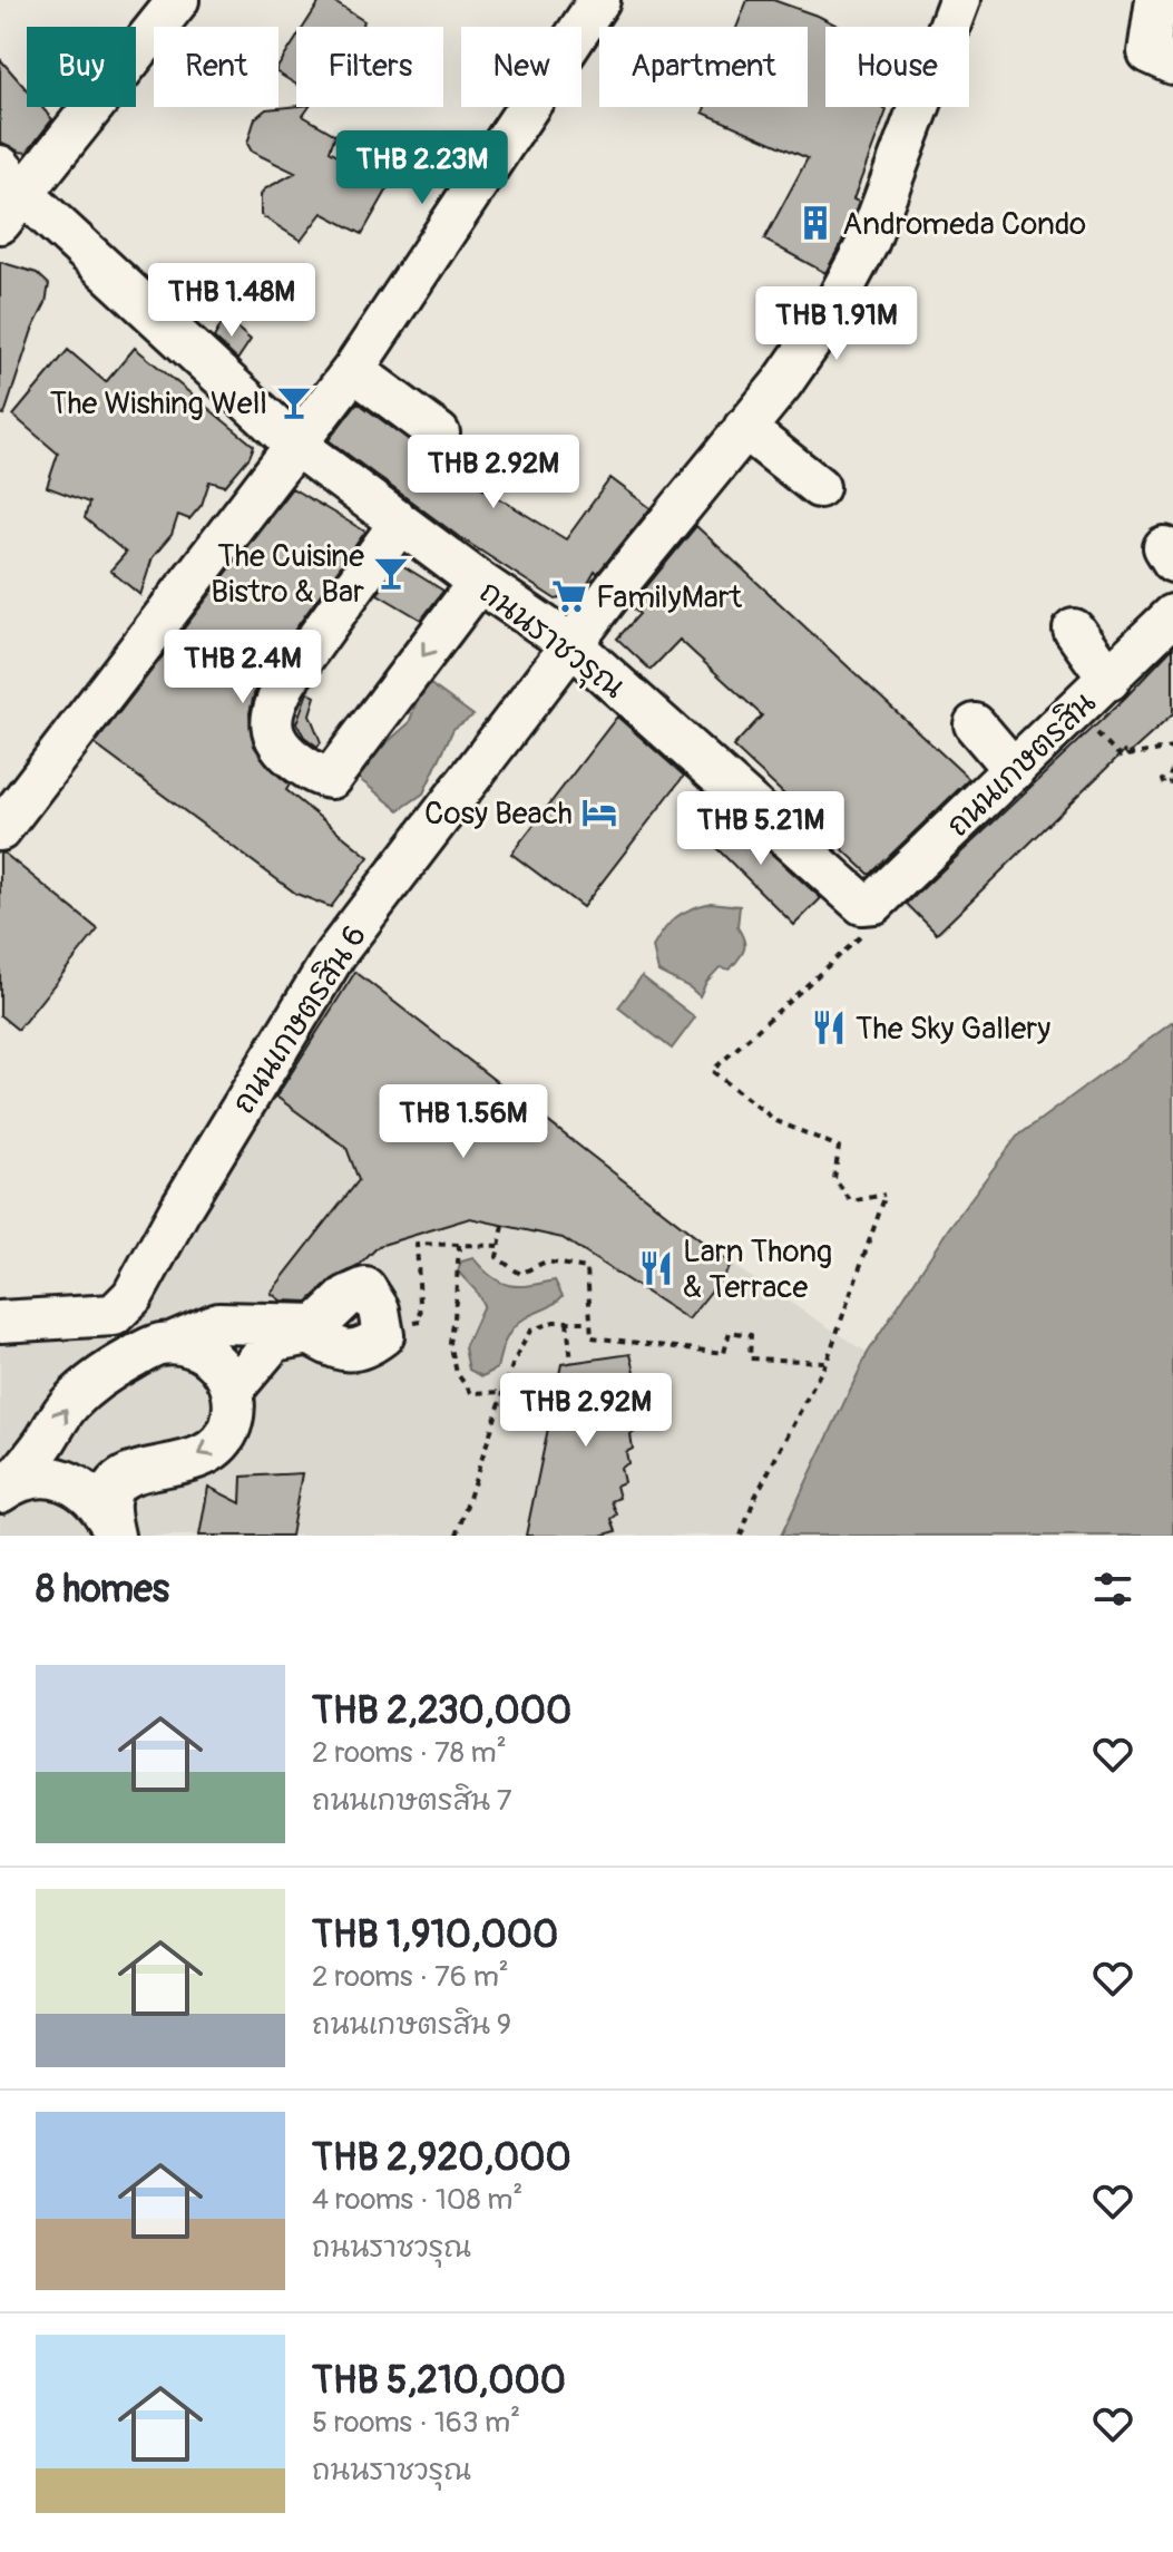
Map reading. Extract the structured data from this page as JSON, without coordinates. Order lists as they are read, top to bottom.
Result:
{
  "streets": {
    "street": ["ถนนราชวรุณ", "ถนนเกษตรสิน", "ถนนเกษตรสิน 6"]
  },
  "crossings": [
    ["ถนนราชวรุณ", "ถนนเกษตรสิน"],
    ["ถนนราชวรุณ", "ถนนเกษตรสิน 6"]
  ],
  "places": {
    "building": ["Andromeda Condo"],
    "bar": ["The Wishing Well", "The Cuisine Bistro & Bar"],
    "supermarket": ["FamilyMart"],
    "hotel": ["Cosy Beach"],
    "restaurant": ["The Sky Gallery", "Larn Thong & Terrace"]
  },
  "page": {
    "chip": [
      "Buy",
      "Rent",
      "Filters",
      "New",
      "Apartment",
      "House"
    ],
    "price": [
      "THB 2.23M",
      "THB 1.48M",
      "THB 1.91M",
      "THB 2.92M",
      "THB 2.4M",
      "THB 5.21M",
      "THB 1.56M",
      "THB 2.92M"
    ],
    "heading": "8 homes",
    "list": [
      {
        "name": "THB 2,230,000",
        "note": "2 rooms · 78 m² · ถนนเกษตรสิน 7"
      },
      {
        "name": "THB 1,910,000",
        "note": "2 rooms · 76 m² · ถนนเกษตรสิน 9"
      },
      {
        "name": "THB 2,920,000",
        "note": "4 rooms · 108 m² · ถนนราชวรุณ"
      },
      {
        "name": "THB 5,210,000",
        "note": "5 rooms · 163 m² · ถนนราชวรุณ"
      }
    ]
  }
}
